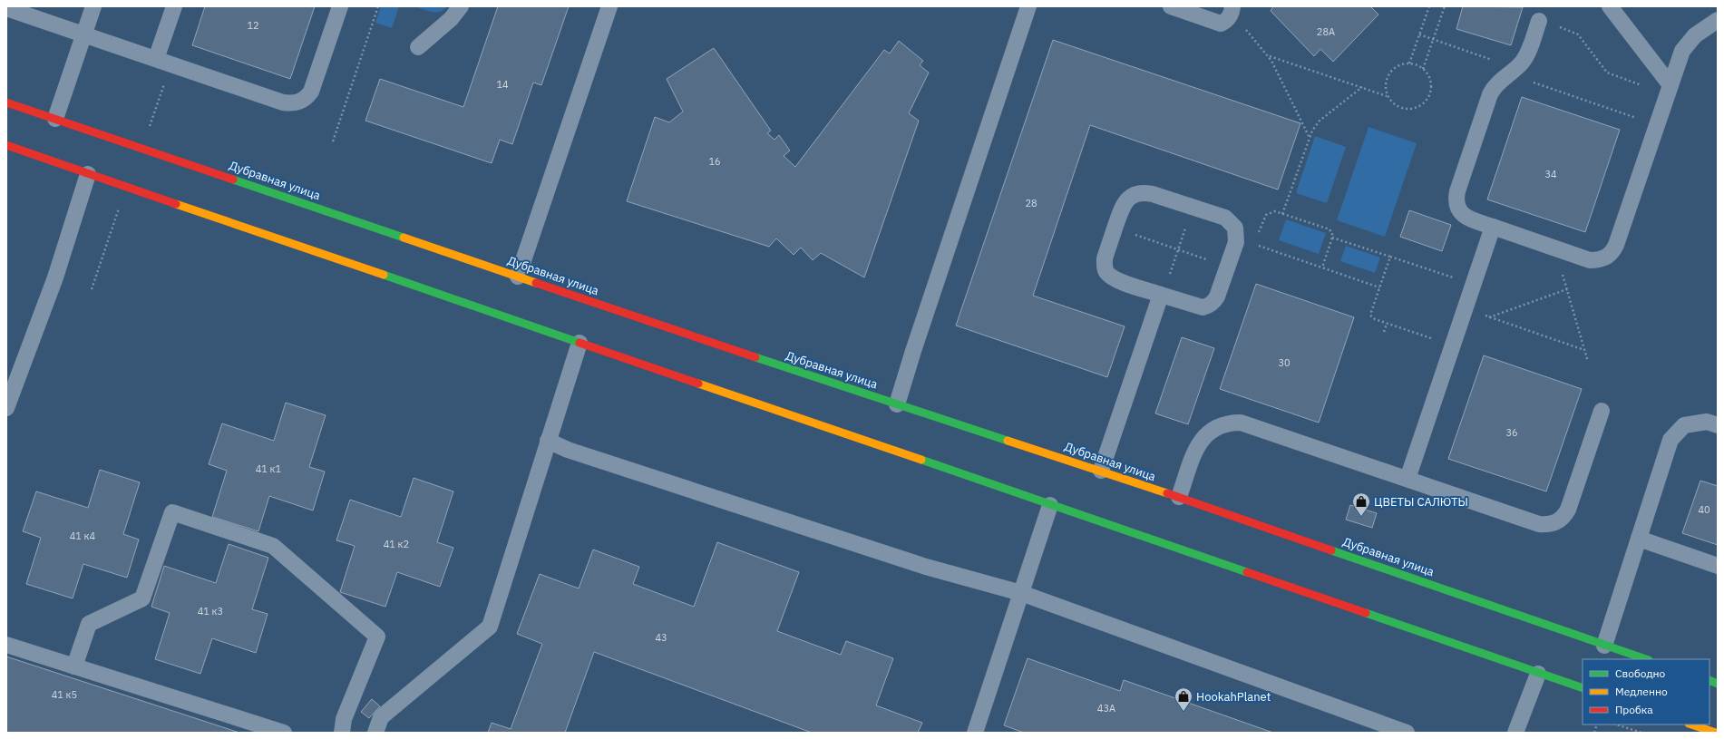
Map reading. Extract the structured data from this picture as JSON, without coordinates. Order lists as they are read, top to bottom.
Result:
{
  "streets": {
    "street": ["Дубравная улица"]
  },
  "places": {
    "shop": ["ЦВЕТЫ САЛЮТЫ", "HookahPlanet"]
  },
  "house_numbers": [
    "12",
    "28А",
    "14",
    "16",
    "34",
    "28",
    "30",
    "36",
    "41 к1",
    "40",
    "41 к4",
    "41 к2",
    "41 к3",
    "43",
    "41 к5",
    "43А"
  ],
  "legend": ["Свободно", "Медленно", "Пробка"]
}
